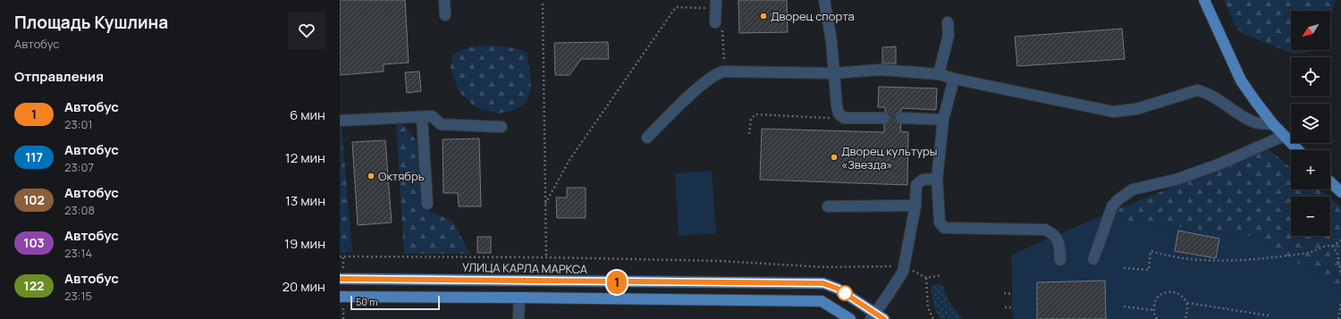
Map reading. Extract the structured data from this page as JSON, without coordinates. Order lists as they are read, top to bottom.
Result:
{
  "streets": {
    "main road": ["УЛИЦА КАРЛА МАРКСА"]
  },
  "places": ["Дворец спорта", "Дворец культуры «Звезда»", "Октябрь"],
  "lines": ["bus line 1"],
  "scale_bar": "50 m",
  "north": "bottom left",
  "page": {
    "heading": [
      ["Площадь Кушлина", "Автобус"],
      "Отправления"
    ],
    "on_map": "1",
    "map_buttons": ["+", "−"],
    "list": [
      {
        "mark": "1",
        "name": "Автобус",
        "note": "23:01",
        "value": "6 мин"
      },
      {
        "mark": "117",
        "name": "Автобус",
        "note": "23:07",
        "value": "12 мин"
      },
      {
        "mark": "102",
        "name": "Автобус",
        "note": "23:08",
        "value": "13 мин"
      },
      {
        "mark": "103",
        "name": "Автобус",
        "note": "23:14",
        "value": "19 мин"
      },
      {
        "mark": "122",
        "name": "Автобус",
        "note": "23:15",
        "value": "20 мин"
      }
    ],
    "scale": "50 m"
  }
}
